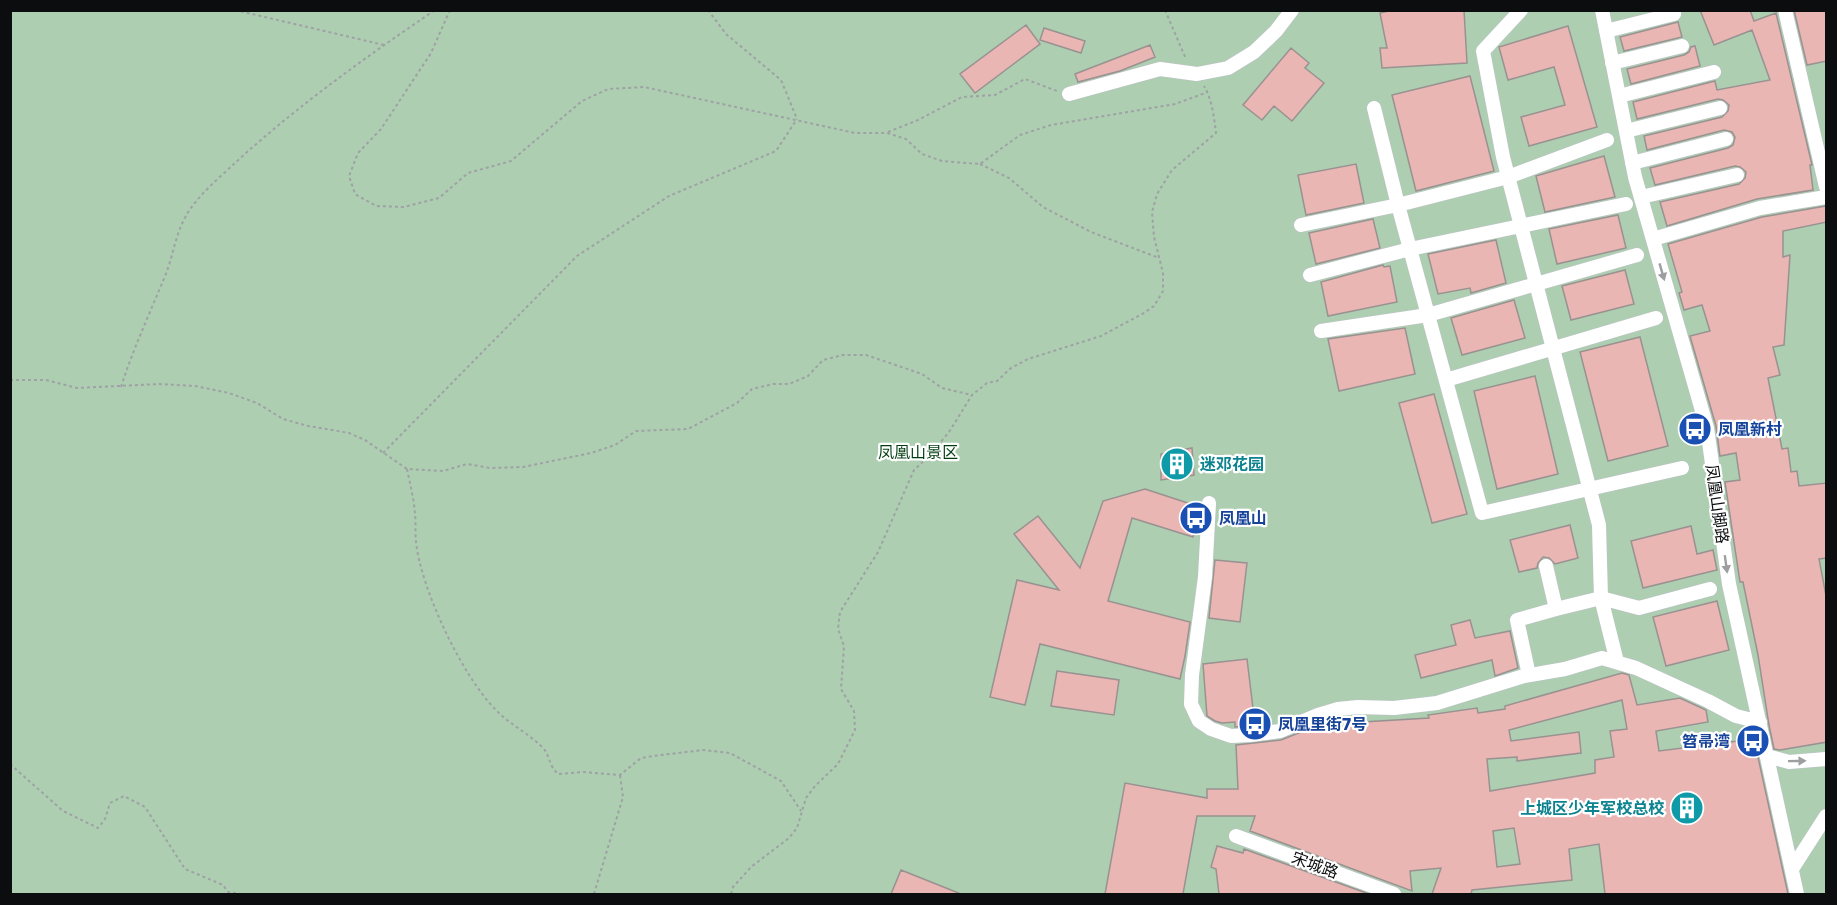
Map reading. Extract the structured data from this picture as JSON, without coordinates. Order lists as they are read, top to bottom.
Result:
{
  "streets": {
    "street": ["凤凰山脚路", "宋城路"]
  },
  "one_way": ["凤凰山脚路"],
  "parks": ["凤凰山景区"],
  "places": {
    "bus stop": [
      "凤凰新村",
      "凤凰山",
      "凤凰里街7号",
      "笤帚湾"
    ],
    "building": ["迷邓花园", "上城区少年军校总校"]
  }
}
